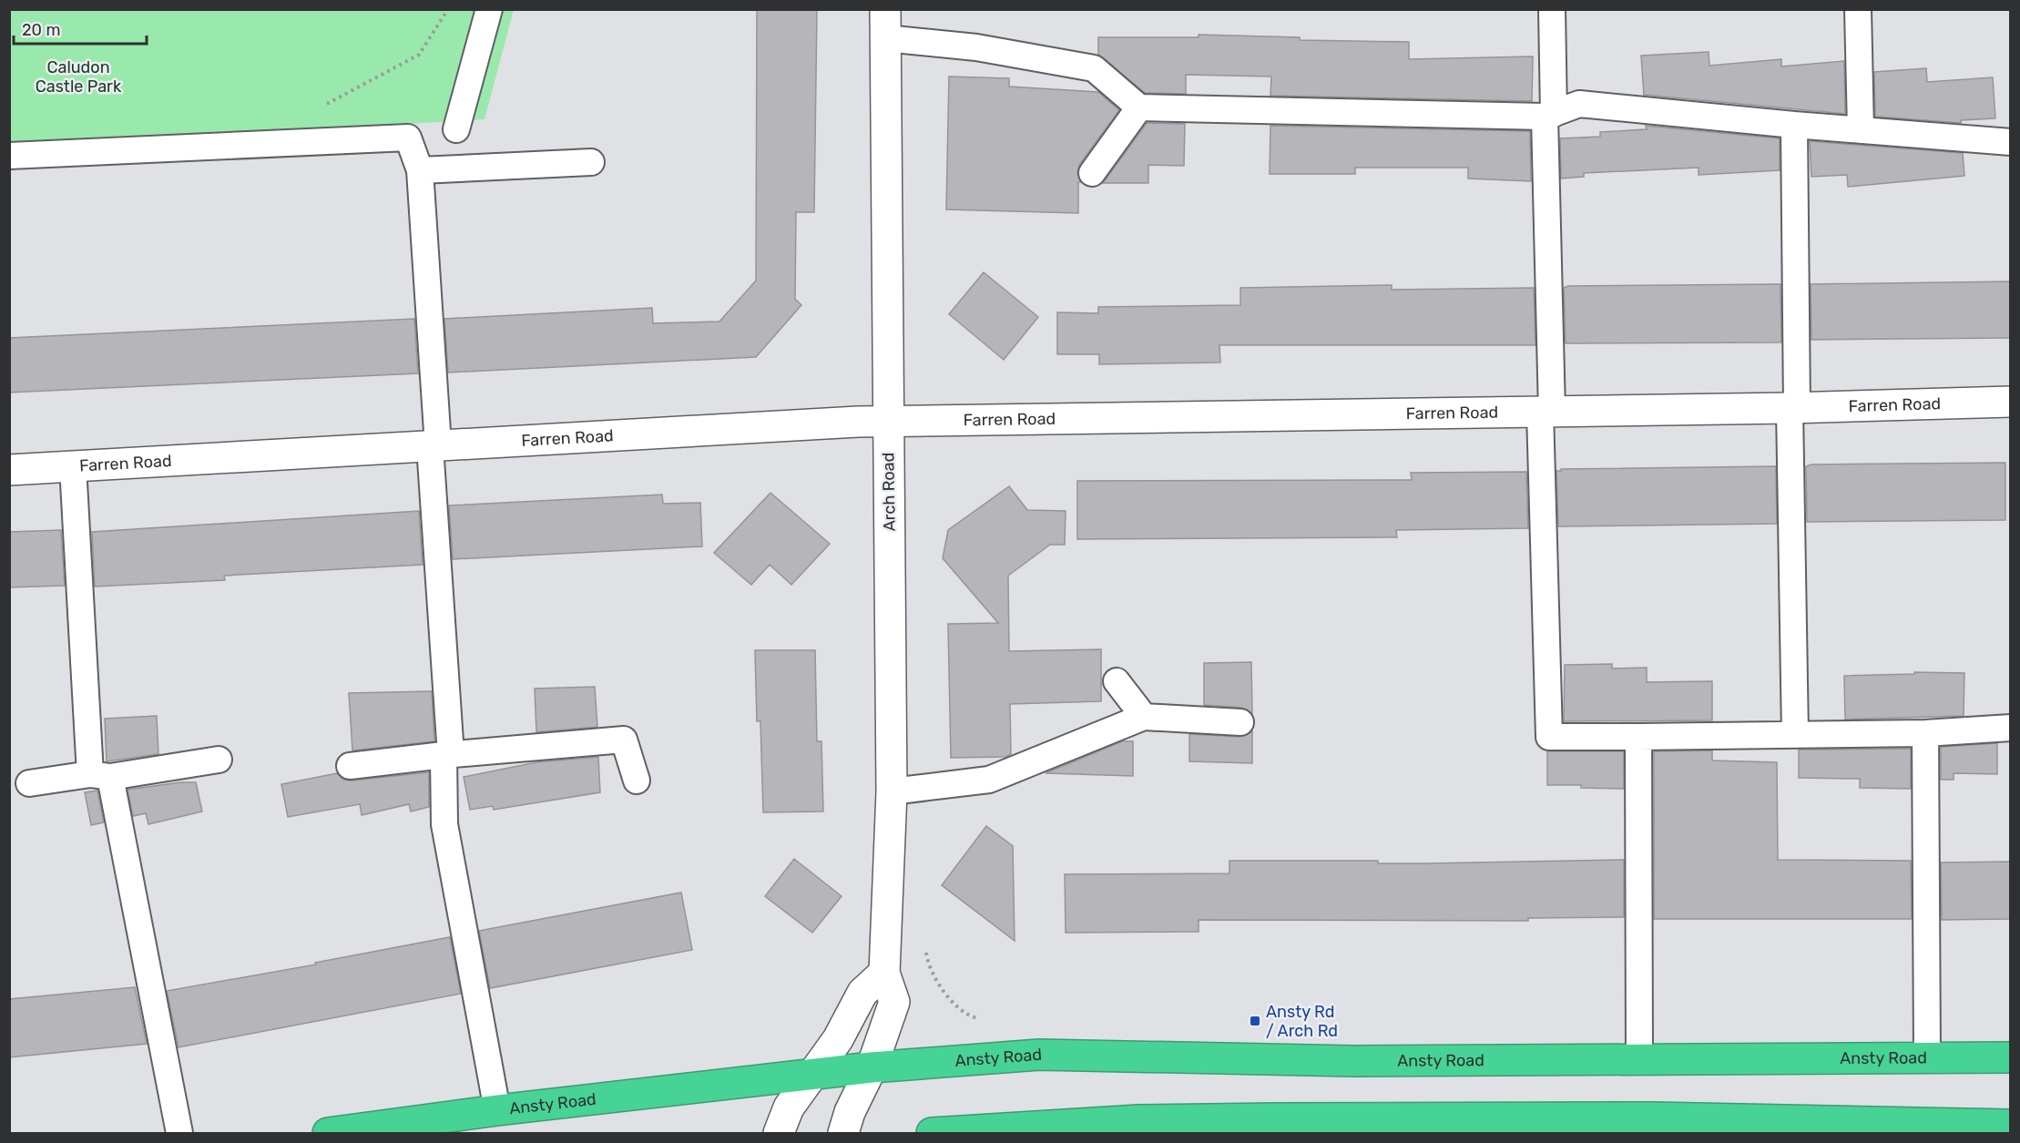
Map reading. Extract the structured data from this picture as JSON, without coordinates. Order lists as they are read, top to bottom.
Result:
{
  "streets": {
    "highway": ["Ansty Road"],
    "street": ["Farren Road", "Arch Road"]
  },
  "crossings": [
    ["Farren Road", "Arch Road"]
  ],
  "parks": ["Caludon Castle Park"],
  "places": {
    "transit": ["Ansty Rd / Arch Rd"]
  },
  "scale_bar": "20 m"
}
